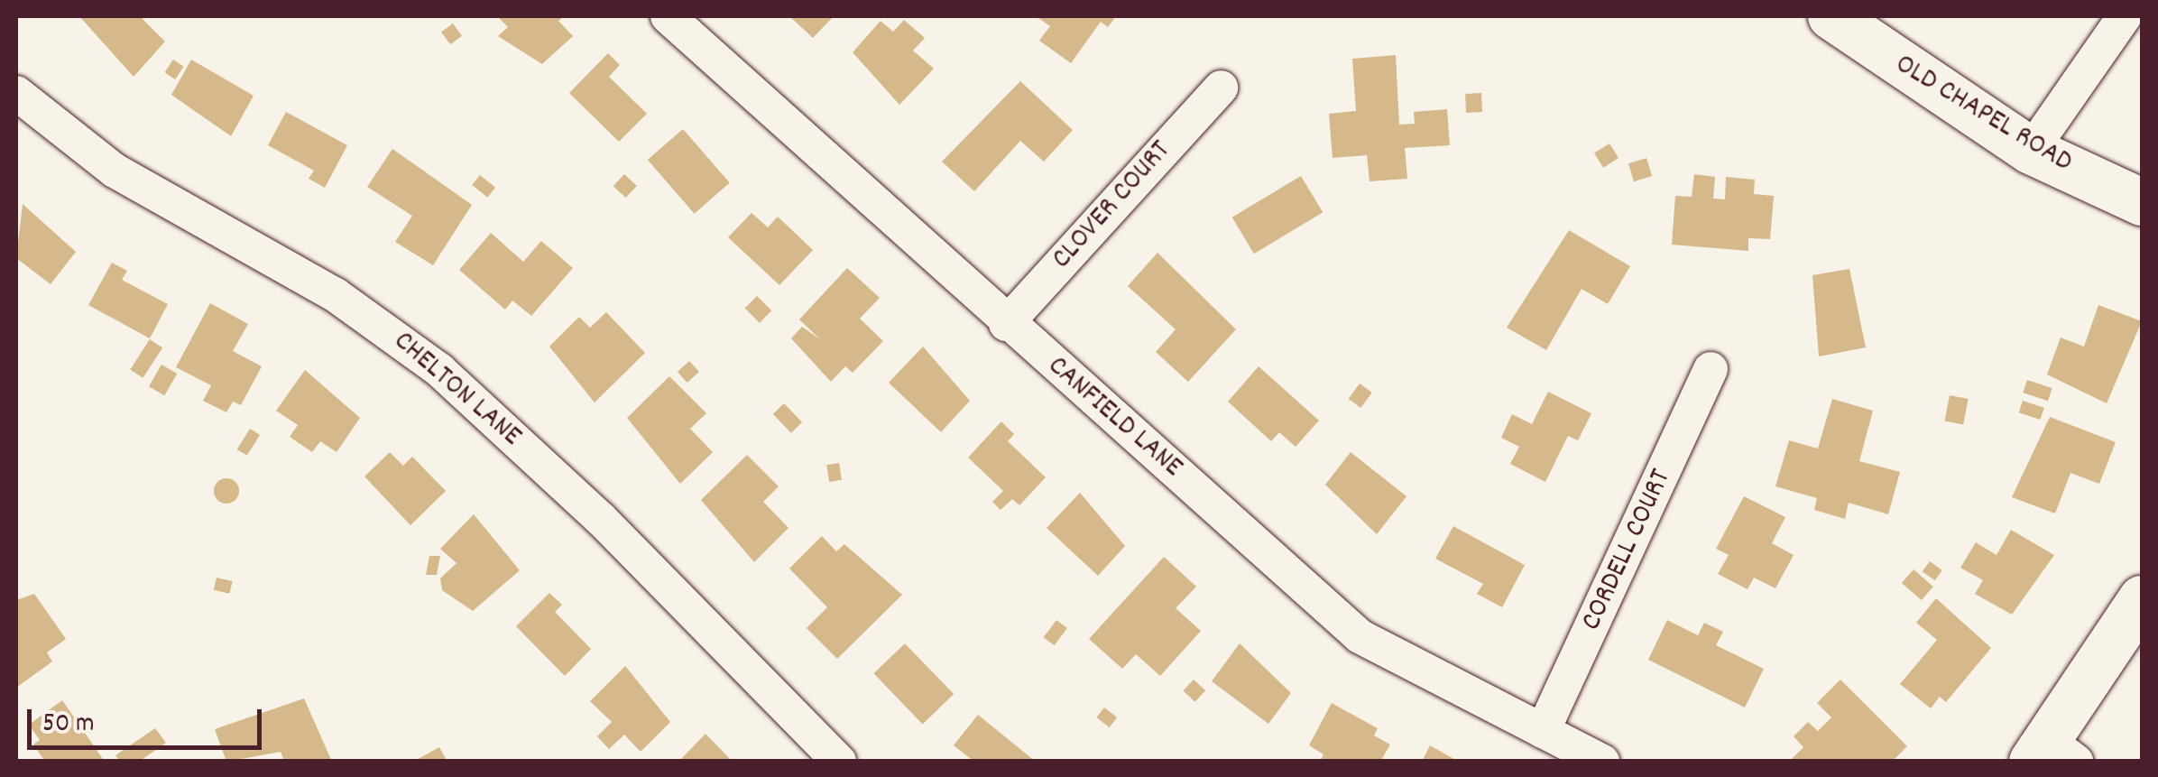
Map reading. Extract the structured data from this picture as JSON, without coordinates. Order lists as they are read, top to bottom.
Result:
{
  "streets": {
    "street": [
      "OLD CHAPEL ROAD",
      "CLOVER COURT",
      "CHELTON LANE",
      "CANFIELD LANE",
      "CORDELL COURT"
    ]
  },
  "crossings": [
    ["CLOVER COURT", "CANFIELD LANE"],
    ["CANFIELD LANE", "CORDELL COURT"]
  ],
  "scale_bar": "50 m"
}
